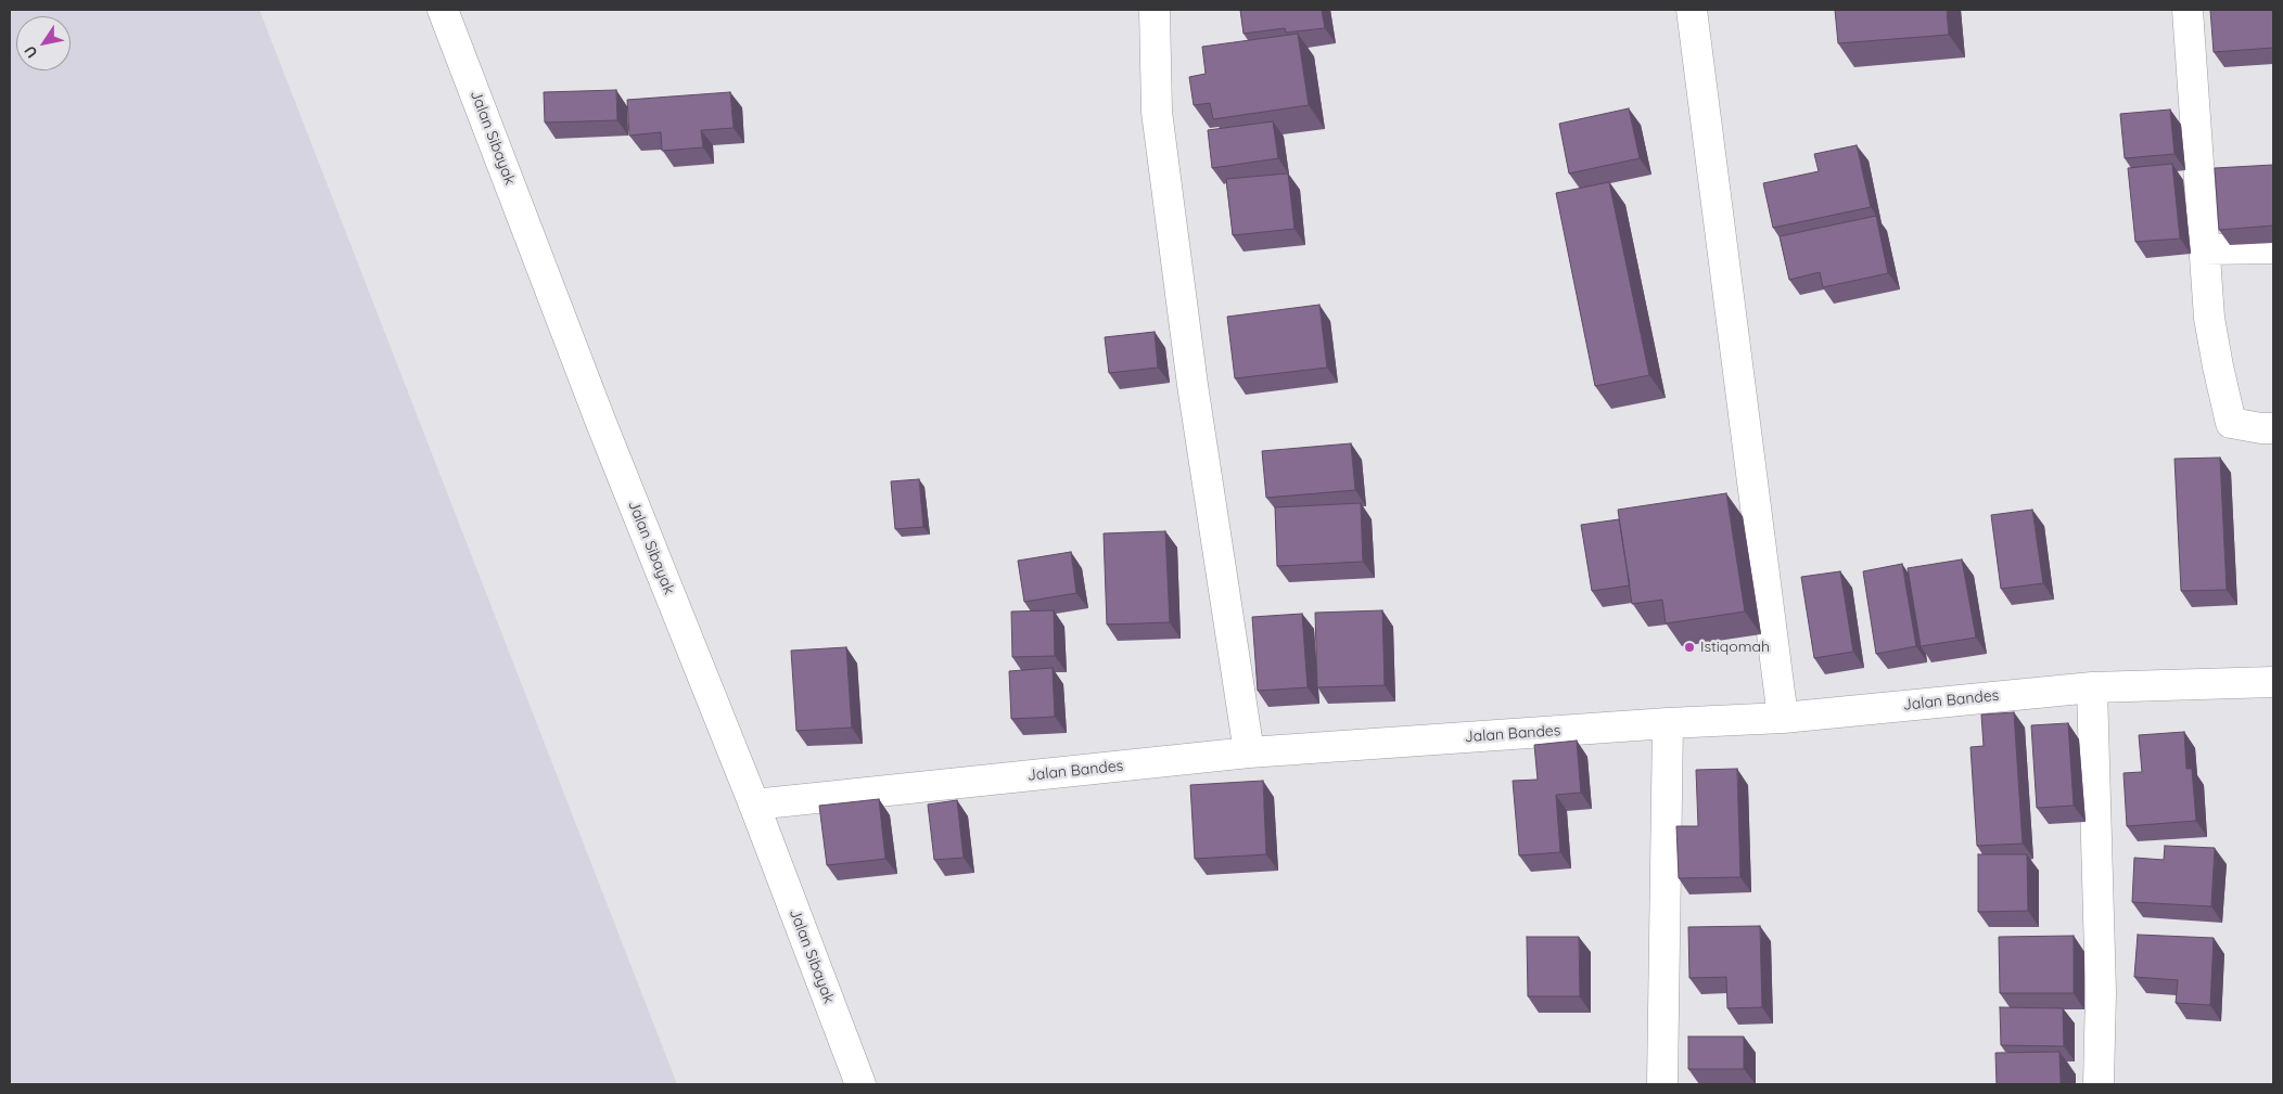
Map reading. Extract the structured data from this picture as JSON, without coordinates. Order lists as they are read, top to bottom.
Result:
{
  "streets": {
    "street": ["Jalan Sibayak", "Jalan Bandes"]
  },
  "crossings": [
    ["Jalan Sibayak", "Jalan Bandes"]
  ],
  "places": ["Istiqomah"],
  "north": "bottom left"
}
